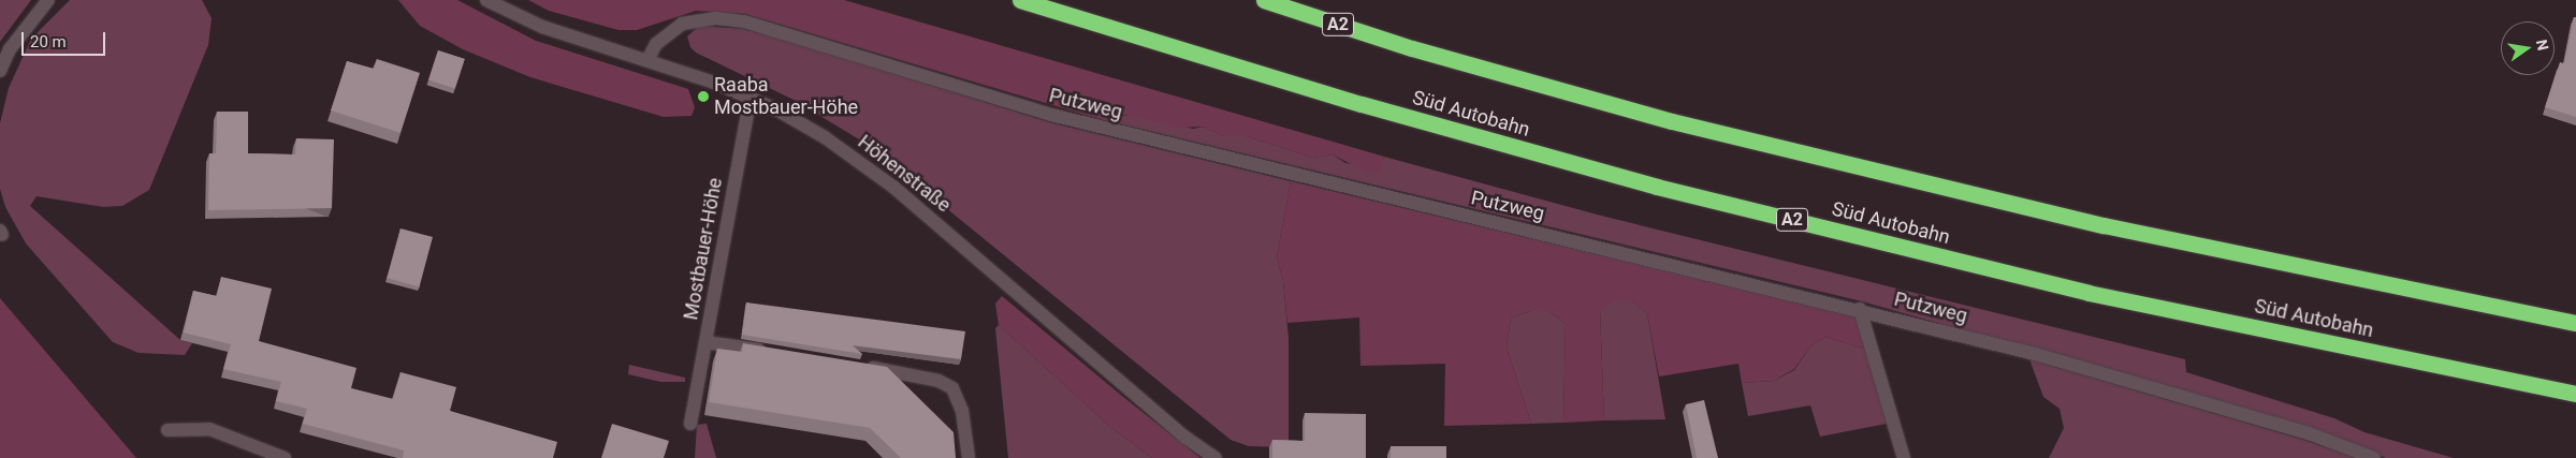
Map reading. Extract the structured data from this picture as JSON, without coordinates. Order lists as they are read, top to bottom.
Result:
{
  "streets": {
    "highway": ["A2", "Süd Autobahn"],
    "street": ["Putzweg", "Höhenstraße", "Mostbauer-Höhe"]
  },
  "crossings": [
    ["Putzweg", "Höhenstraße"],
    ["Höhenstraße", "Mostbauer-Höhe"]
  ],
  "places": ["Raaba Mostbauer-Höhe"],
  "scale_bar": "20 m",
  "north": "right"
}
